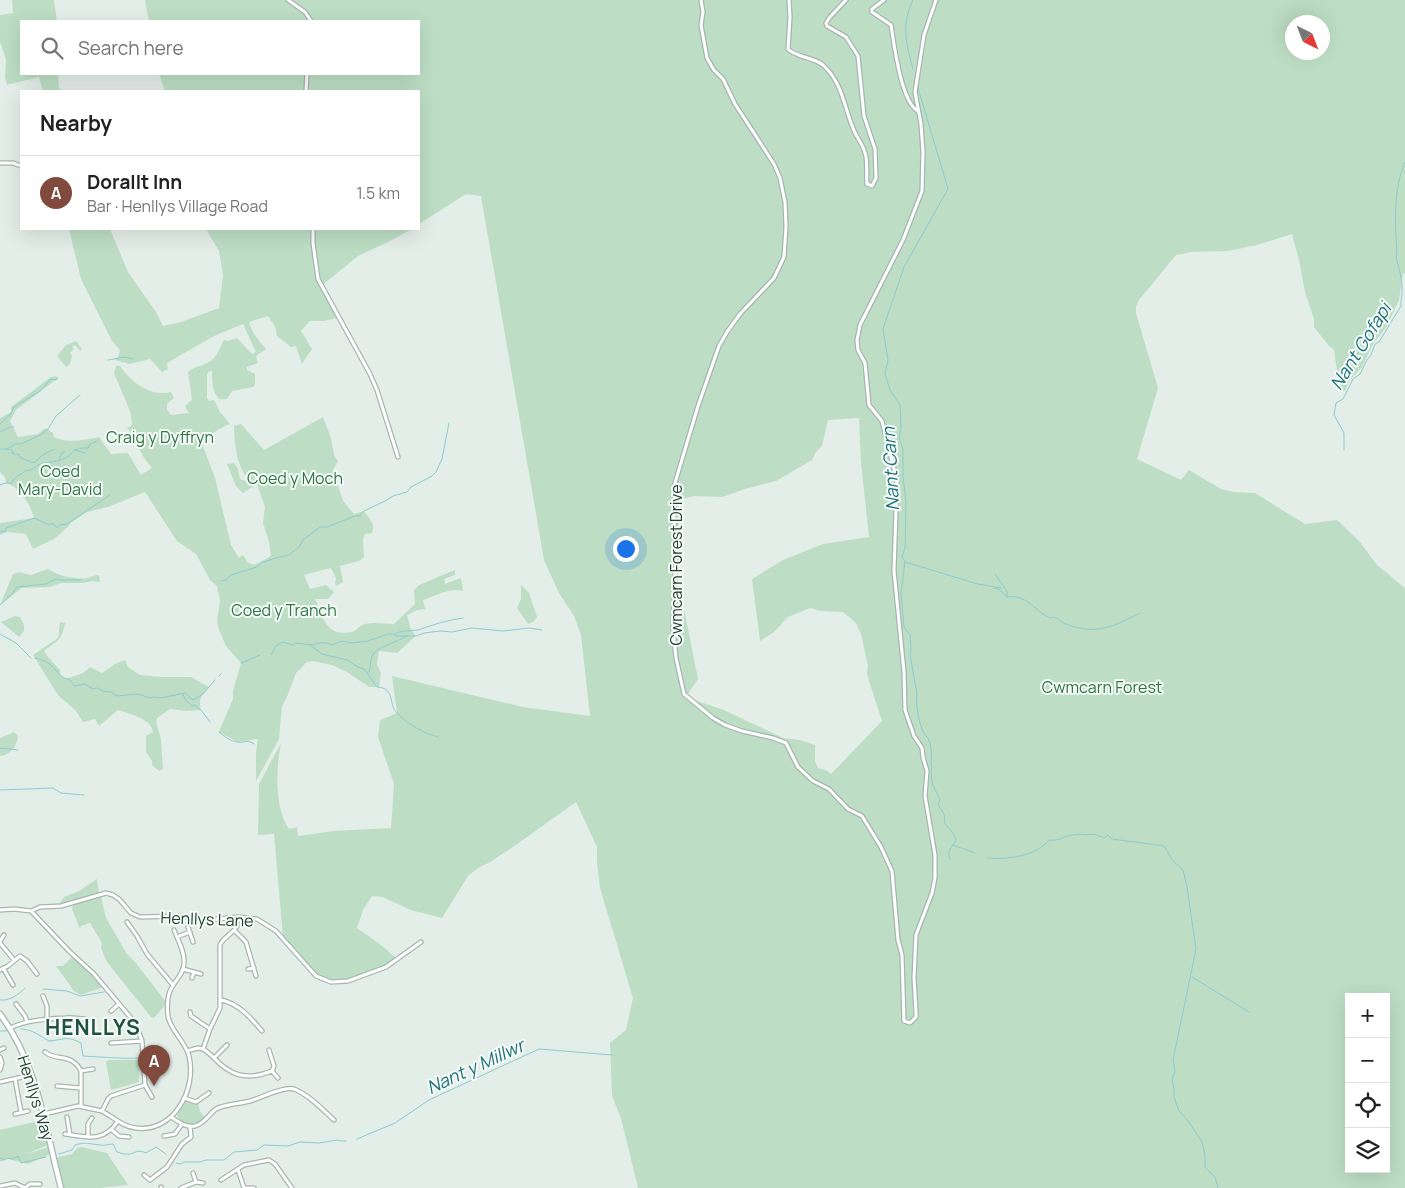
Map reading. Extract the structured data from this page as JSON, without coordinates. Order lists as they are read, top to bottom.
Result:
{
  "streets": {
    "street": ["Cwmcarn Forest Drive", "Henllys Lane", "Henllys Way"]
  },
  "districts": ["HENLLYS"],
  "water": ["Nant Gofapi", "Nant Carn", "Nant y Millwr"],
  "parks": [
    "Craig y Dyffryn",
    "Coed Mary-David",
    "Coed y Moch",
    "Coed y Tranch",
    "Cwmcarn Forest"
  ],
  "north": "bottom right",
  "page": {
    "search": "Search here",
    "heading": "Nearby",
    "list": [
      {
        "mark": "A",
        "name": "Dorallt Inn",
        "note": "Bar · Henllys Village Road",
        "value": "1.5 km"
      }
    ],
    "map_buttons": ["+", "−"],
    "pins": "A"
  }
}
